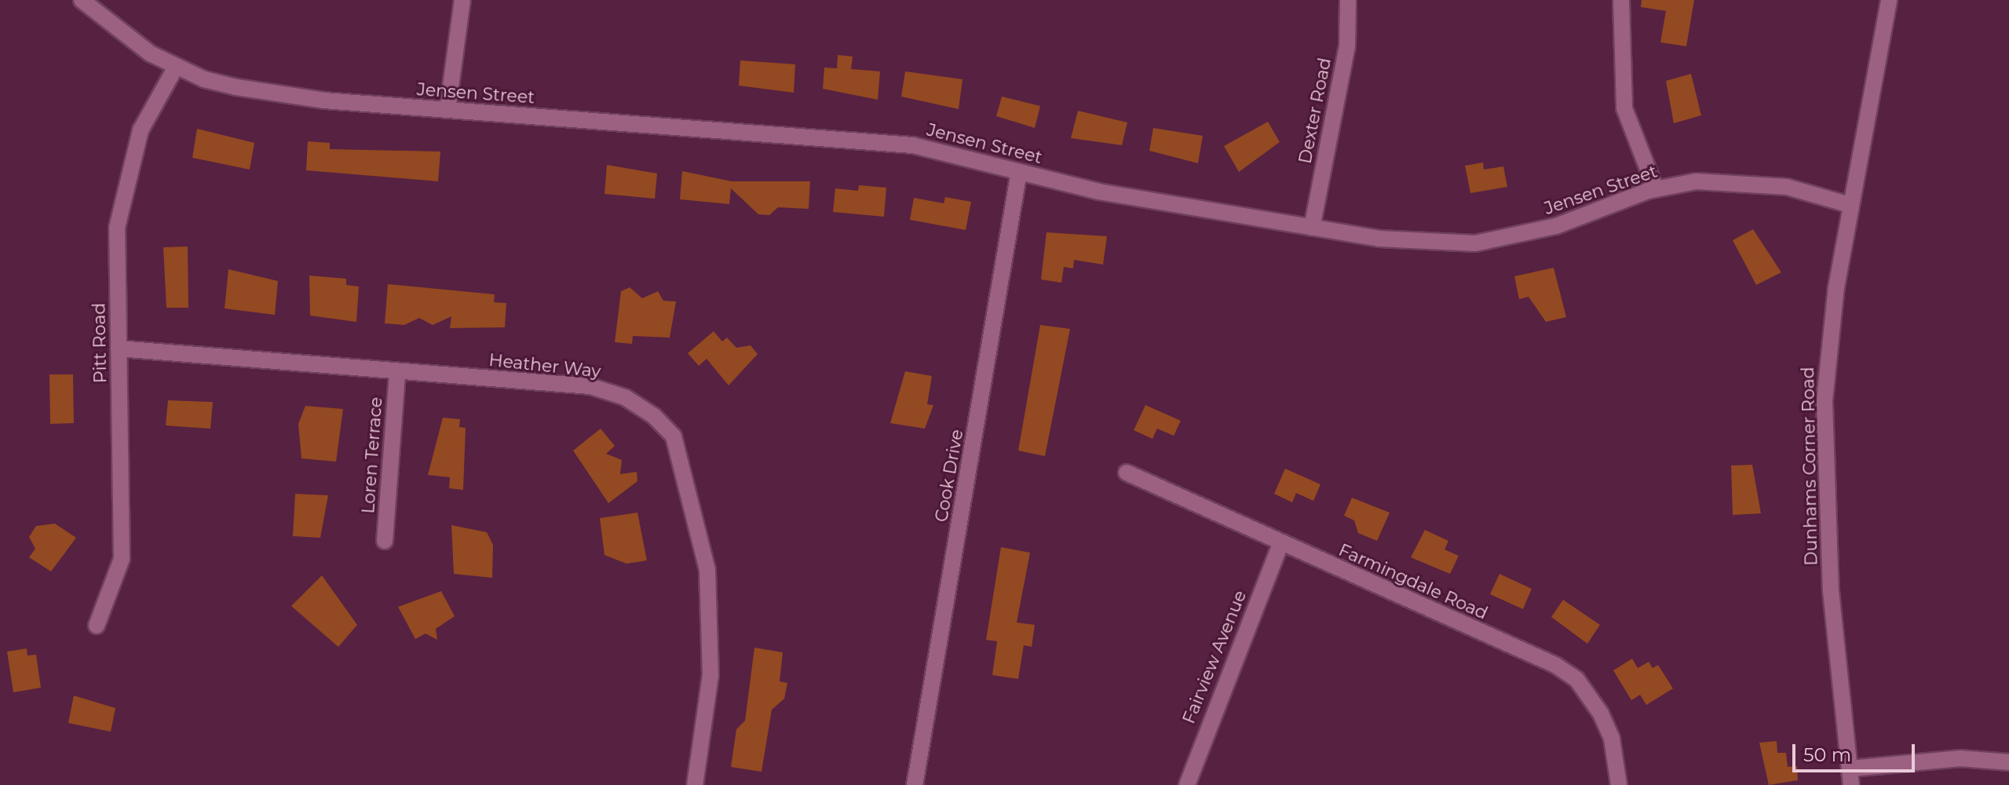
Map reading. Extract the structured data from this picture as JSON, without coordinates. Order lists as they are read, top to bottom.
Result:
{
  "streets": {
    "street": [
      "Jensen Street",
      "Dexter Road",
      "Pitt Road",
      "Heather Way",
      "Loren Terrace",
      "Dunhams Corner Road",
      "Cook Drive",
      "Farmingdale Road",
      "Fairview Avenue"
    ]
  },
  "crossings": [
    ["Jensen Street", "Dexter Road"],
    ["Jensen Street", "Pitt Road"],
    ["Jensen Street", "Dunhams Corner Road"],
    ["Jensen Street", "Cook Drive"],
    ["Pitt Road", "Heather Way"],
    ["Heather Way", "Loren Terrace"],
    ["Farmingdale Road", "Fairview Avenue"]
  ],
  "scale_bar": "50 m"
}
